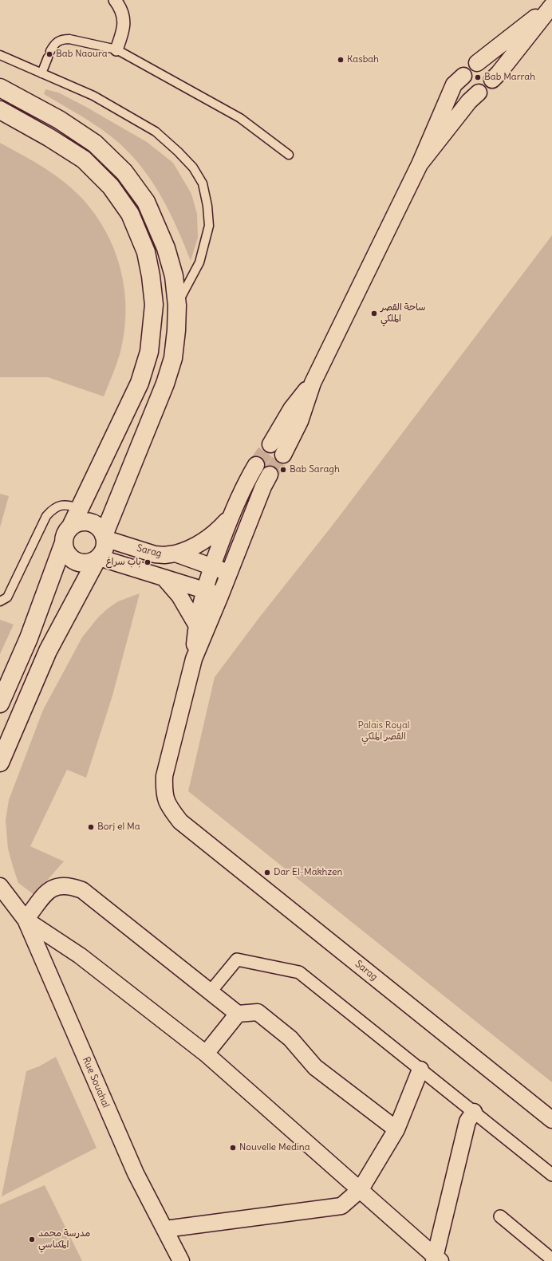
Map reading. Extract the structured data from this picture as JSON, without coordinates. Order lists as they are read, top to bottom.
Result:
{
  "streets": {
    "street": ["Sarag", "Rue Souahal"]
  },
  "parks": ["Palais Royal القصر الملكي"],
  "places": [
    "Bab Naoura",
    "Kasbah",
    "Bab Marrah",
    "ساحة القصر الملكي",
    "Bab Saragh",
    "باب سراغ",
    "Borj el Ma",
    "Dar El-Makhzen",
    "Nouvelle Medina",
    "مدرسة محمد المكناسي"
  ]
}
